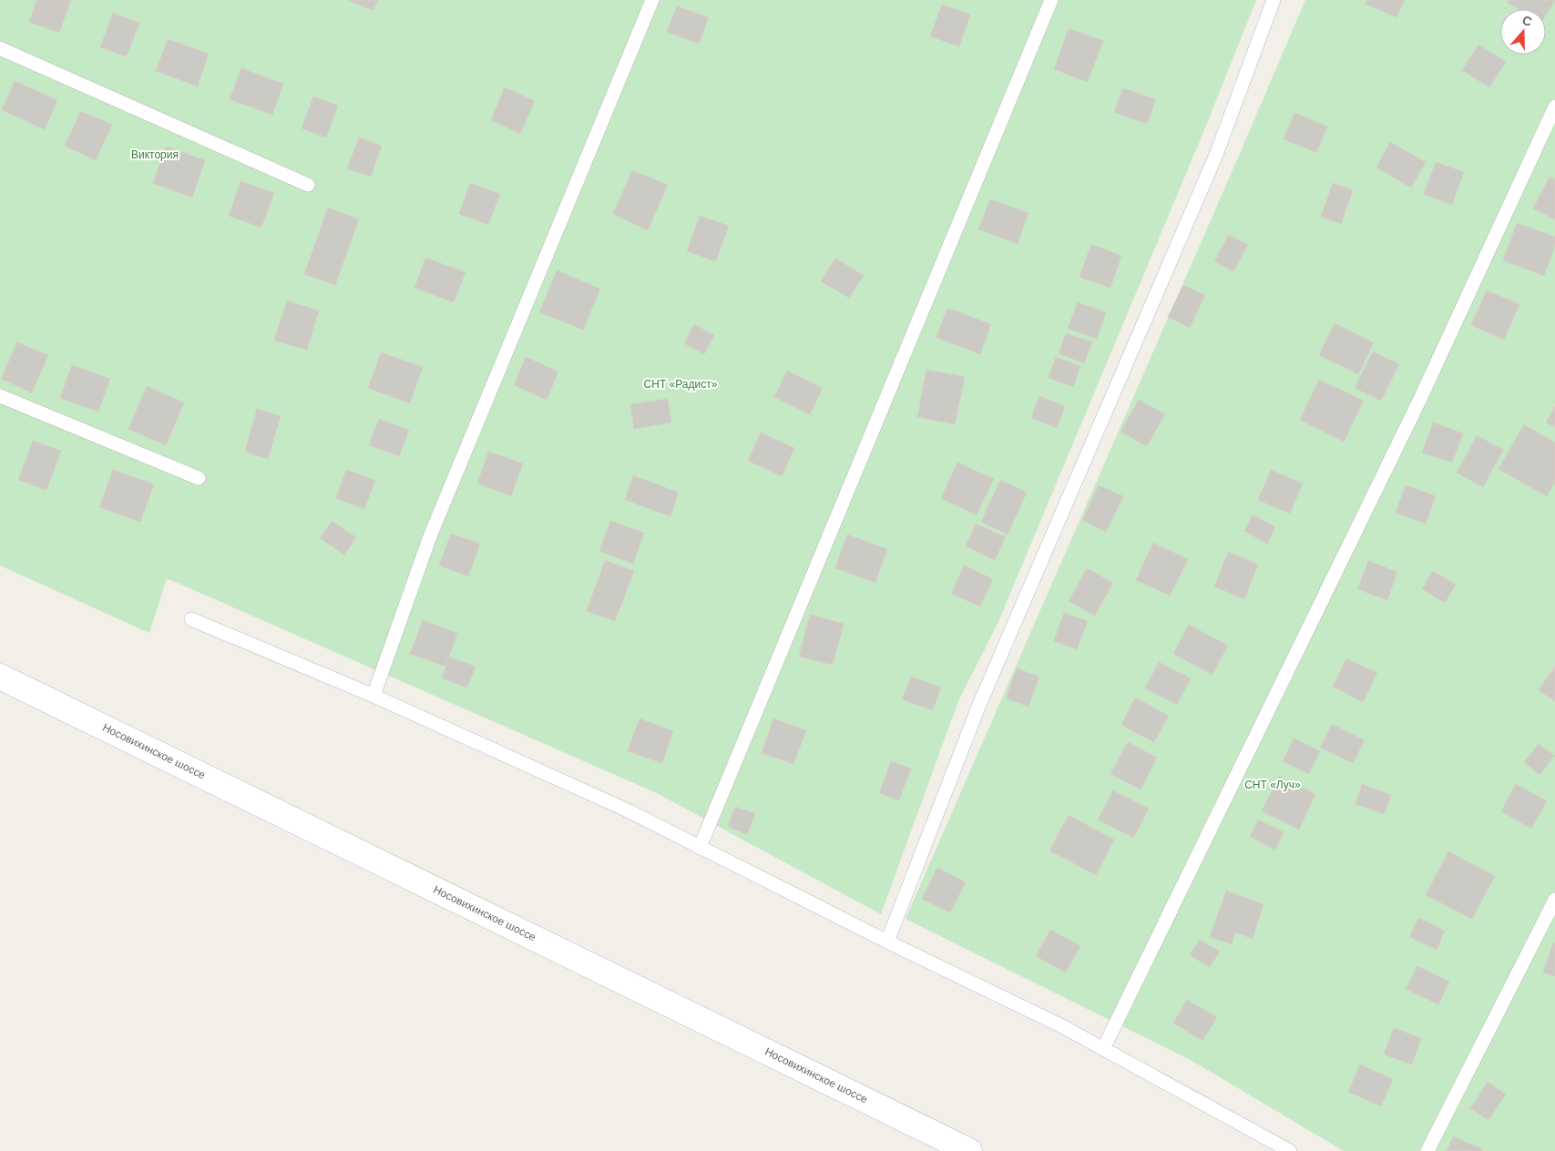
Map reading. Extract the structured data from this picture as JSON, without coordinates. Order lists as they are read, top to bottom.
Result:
{
  "streets": {
    "main road": ["Носовихинское шоссе"]
  },
  "parks": ["Виктория", "СНТ «Радист»", "СНТ «Луч»"],
  "north": "top"
}
